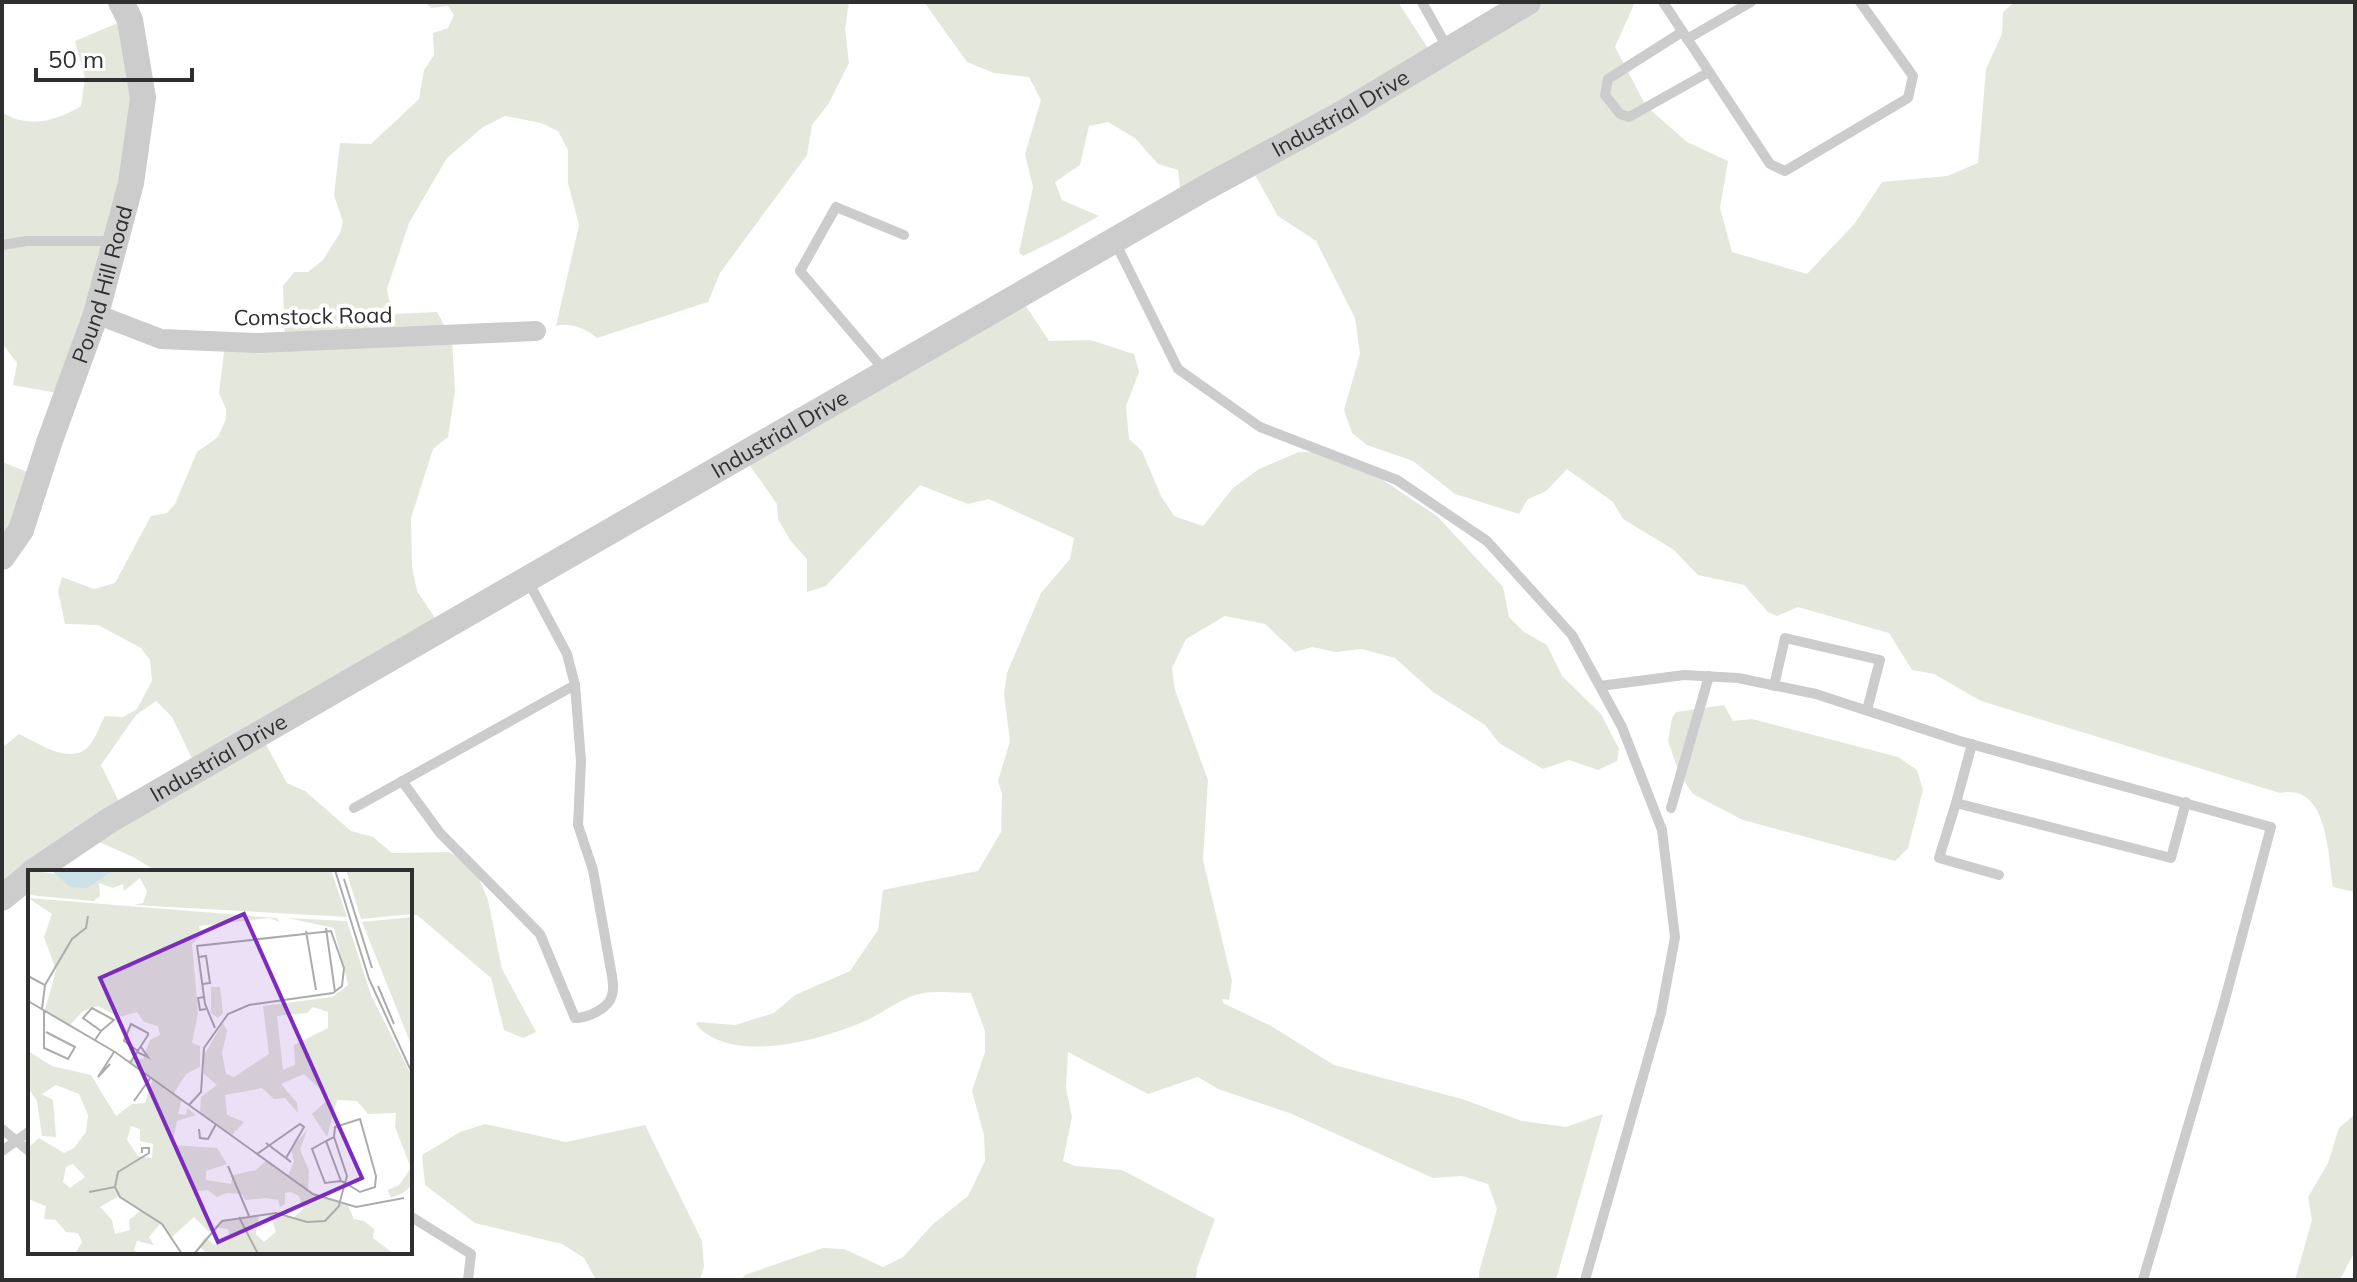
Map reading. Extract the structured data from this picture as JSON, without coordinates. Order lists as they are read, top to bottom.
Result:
{
  "streets": {
    "street": ["Industrial Drive", "Pound Hill Road", "Comstock Road"]
  },
  "crossings": [
    ["Pound Hill Road", "Comstock Road"]
  ],
  "scale_bar": "50 m"
}
